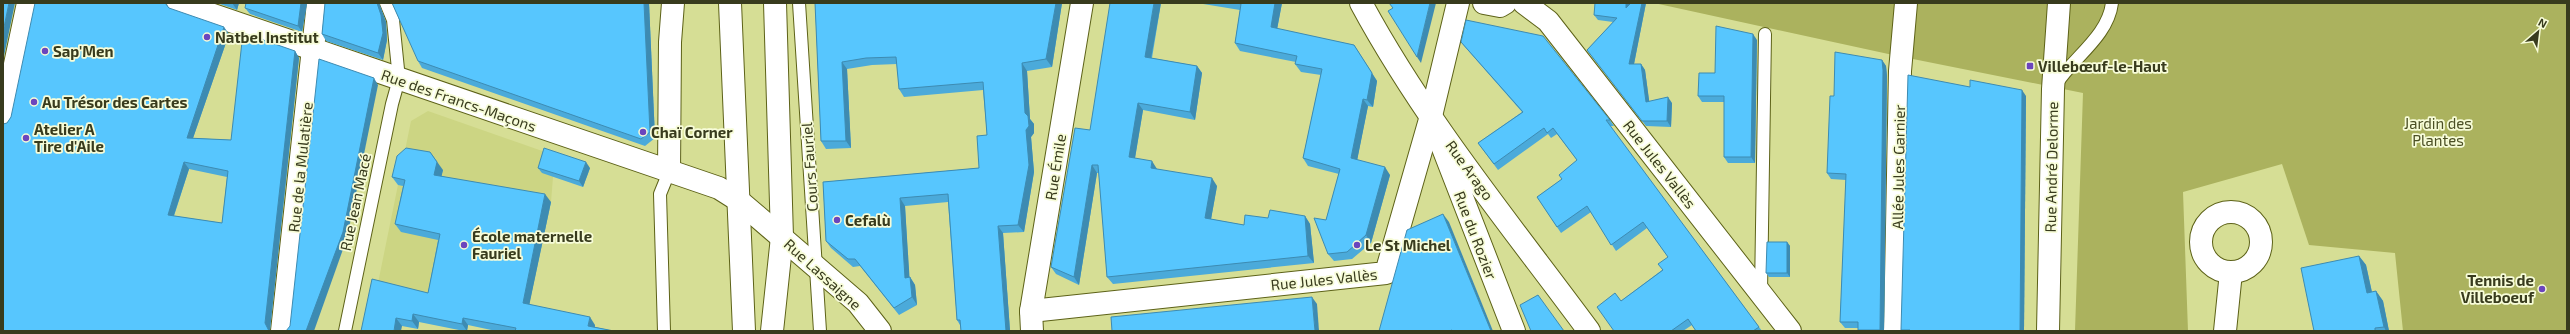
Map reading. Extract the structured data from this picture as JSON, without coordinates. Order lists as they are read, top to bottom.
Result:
{
  "streets": {
    "street": [
      "Rue des Francs-Maçons",
      "Rue Jules Vallès",
      "Rue de la Mulatière",
      "Cours Fauriel",
      "Rue Émile",
      "Allée Jules Garnier",
      "Rue André Delorme",
      "Rue Arago",
      "Rue du Rozier",
      "Rue Lassaigne"
    ],
    "lane": ["Rue Jean Macé"]
  },
  "crossings": [
    ["Rue des Francs-Maçons", "Rue de la Mulatière"],
    ["Rue des Francs-Maçons", "Rue Jean Macé"],
    ["Rue Jules Vallès", "Rue Émile"],
    ["Rue Jules Vallès", "Rue Arago"],
    ["Rue Jules Vallès", "Rue du Rozier"],
    ["Cours Fauriel", "Rue Lassaigne"],
    ["Rue Arago", "Rue du Rozier"]
  ],
  "parks": ["Jardin des Plantes"],
  "places": {
    "other": [
      "Natbel Institut",
      "Sap'Men",
      "Au Trésor des Cartes",
      "Chaï Corner",
      "Atelier A Tire d'Aile",
      "Cefalù",
      "École maternelle Fauriel",
      "Le St Michel",
      "Tennis de Villeboeuf"
    ],
    "transit": ["Villebœuf-le-Haut"]
  },
  "north": "top right"
}
